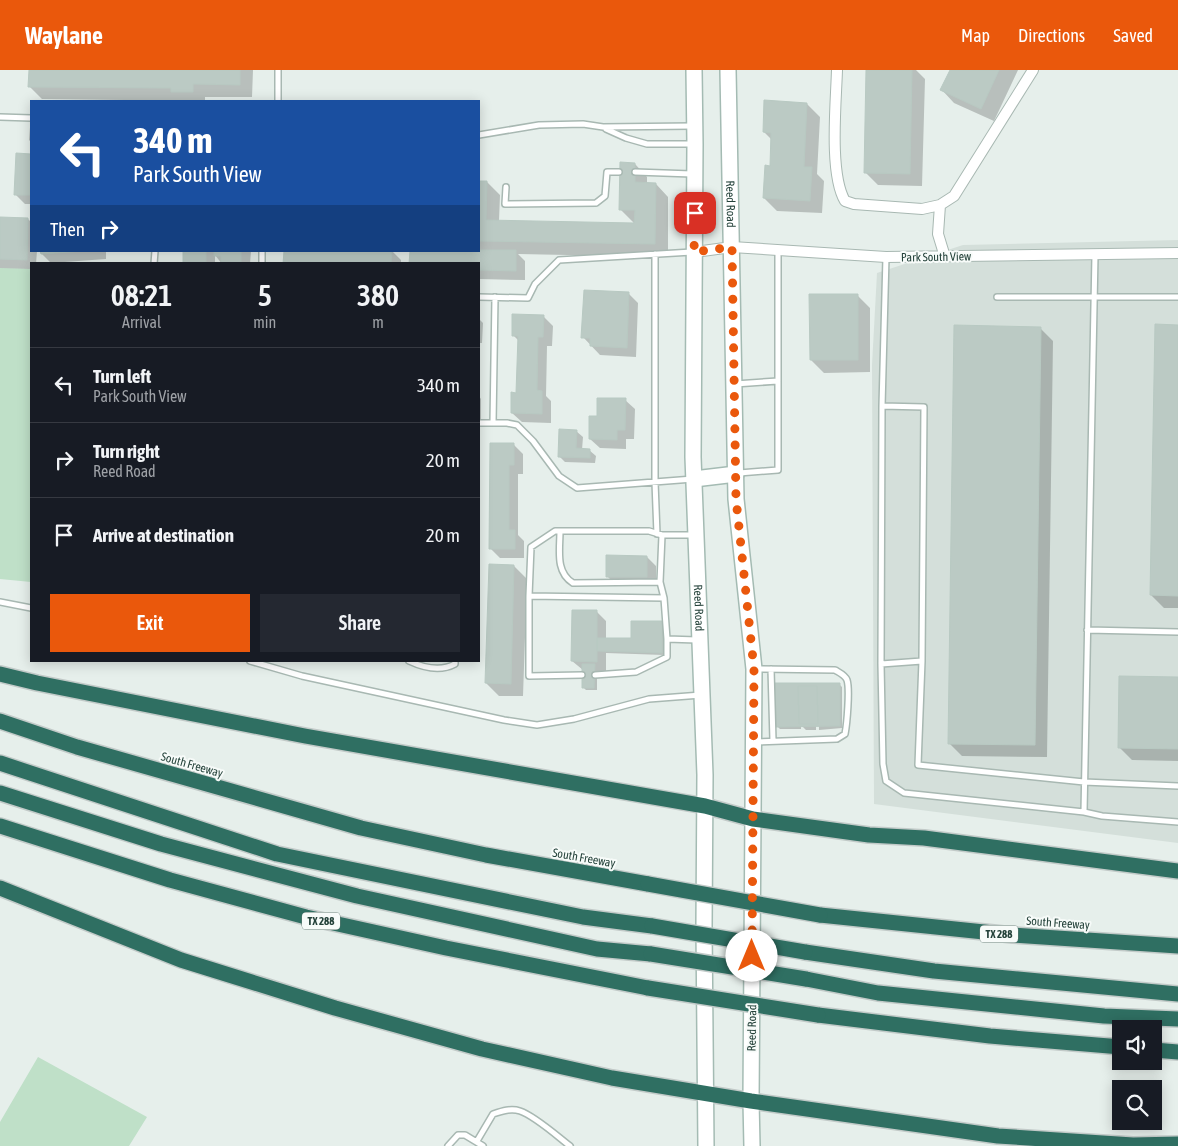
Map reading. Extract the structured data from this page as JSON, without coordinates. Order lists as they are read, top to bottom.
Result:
{
  "streets": {
    "highway": ["South Freeway", "TX 288"],
    "street": ["Reed Road", "Park South View"]
  },
  "crossings": [
    ["Reed Road", "Park South View"]
  ],
  "page": {
    "header": "Waylane",
    "nav": ["Map", "Directions", "Saved"],
    "turn": ["340 m", "Park South View"],
    "then": "Then",
    "eta": [
      "08:21",
      "Arrival",
      "5",
      "min",
      "380",
      "m"
    ],
    "list": [
      {
        "name": "Turn left",
        "note": "Park South View",
        "value": "340 m"
      },
      {
        "name": "Turn right",
        "note": "Reed Road",
        "value": "20 m"
      },
      {
        "name": "Arrive at destination",
        "value": "20 m"
      }
    ],
    "buttons": ["Exit", "Share"]
  }
}
